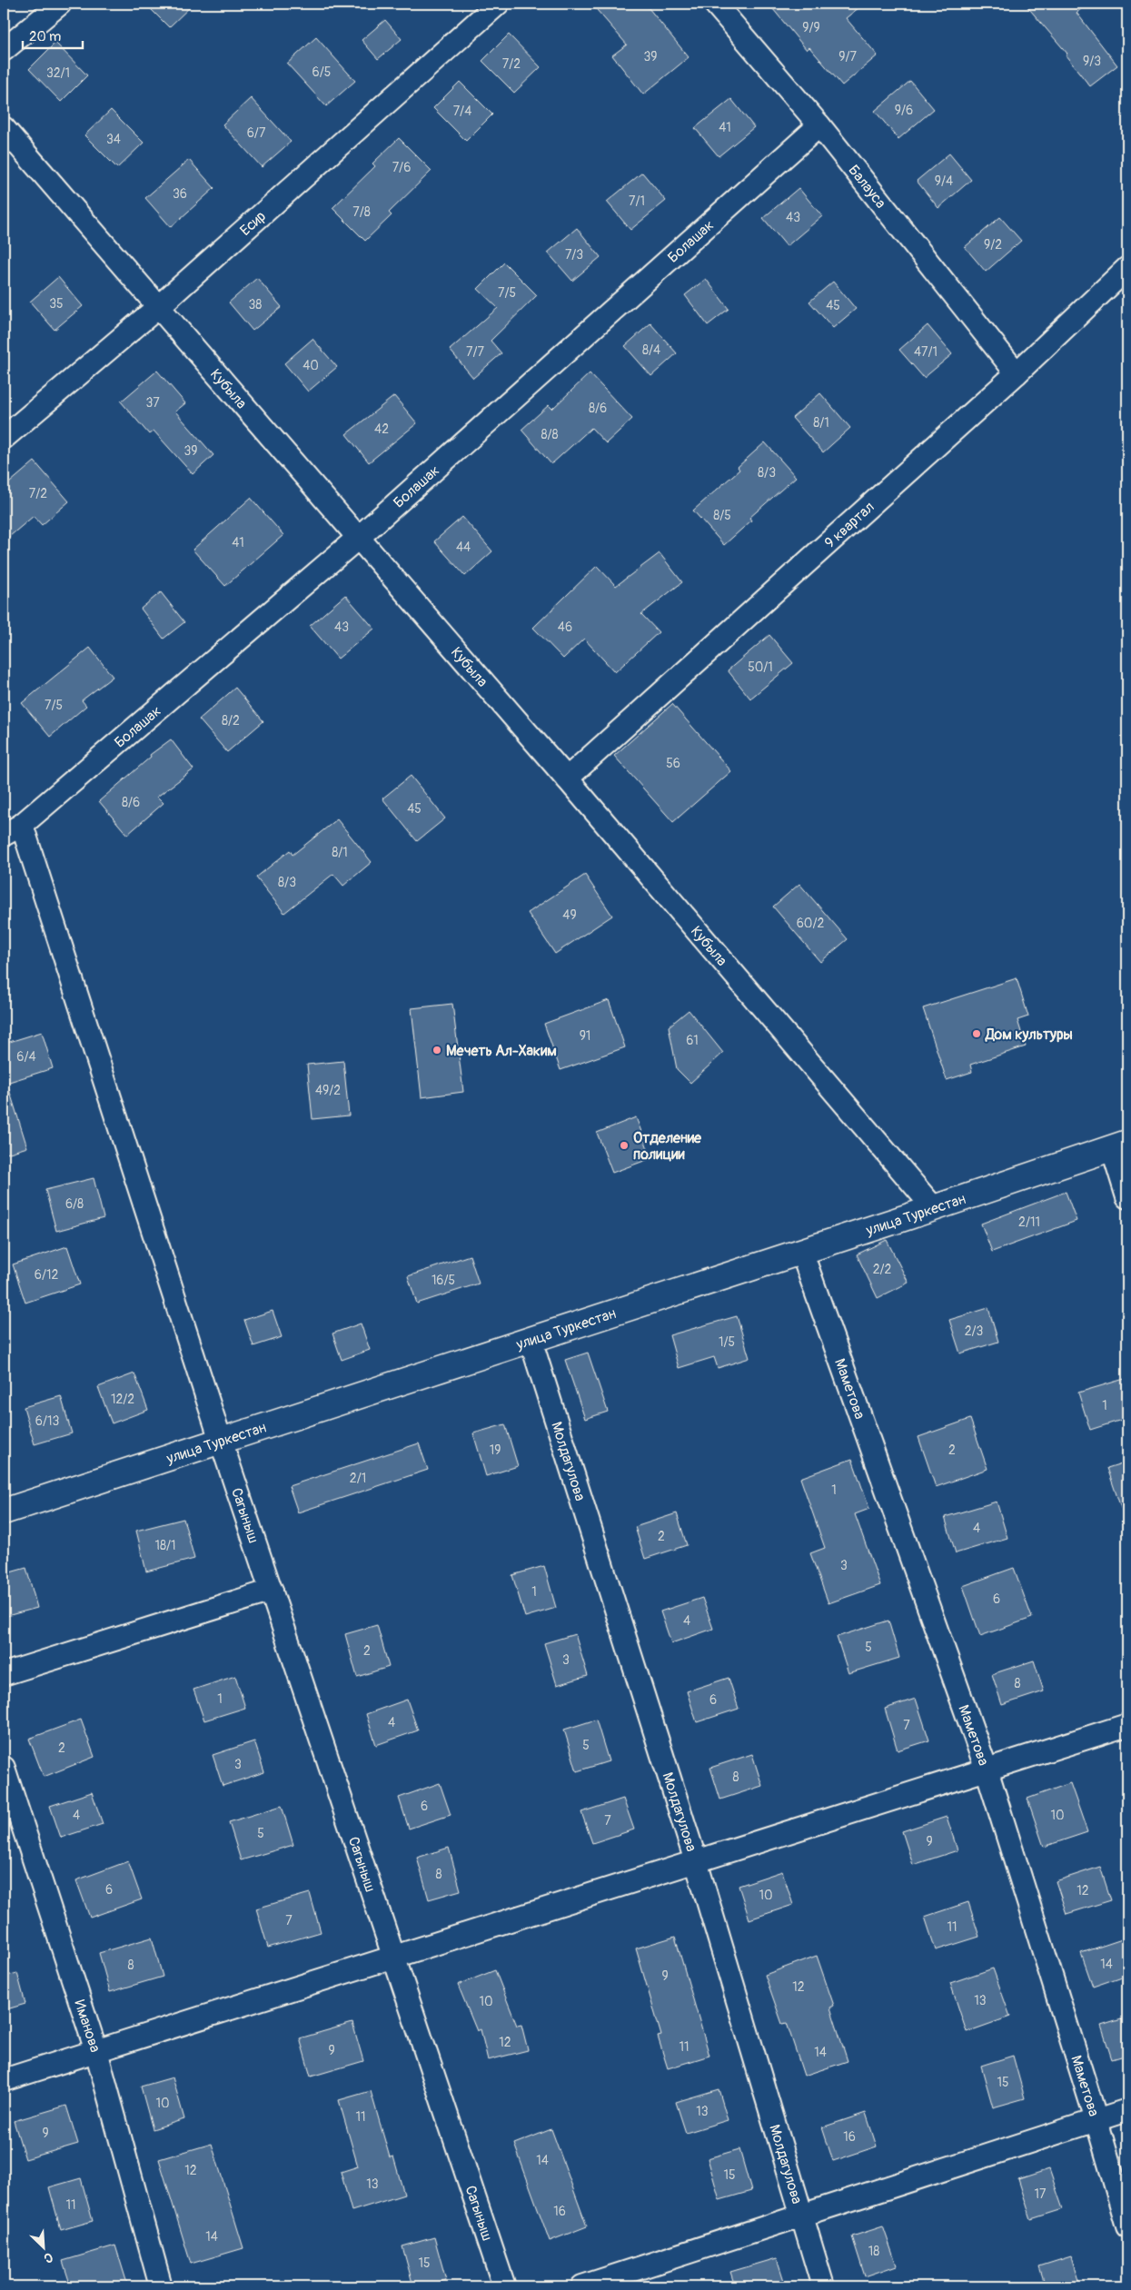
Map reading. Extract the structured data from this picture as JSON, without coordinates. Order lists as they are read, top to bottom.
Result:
{
  "streets": {
    "street": [
      "Балауса",
      "Есир",
      "Болашак",
      "Кубыла",
      "9 квартал",
      "улица Туркестан",
      "Маметова",
      "Молдагулова",
      "Сагыныш",
      "Иманова"
    ]
  },
  "crossings": [
    ["Балауса", "Болашак"],
    ["Балауса", "9 квартал"],
    ["Есир", "Кубыла"],
    ["Болашак", "Кубыла"],
    ["Болашак", "Сагыныш"],
    ["Кубыла", "9 квартал"],
    ["Кубыла", "улица Туркестан"],
    ["улица Туркестан", "Маметова"],
    ["улица Туркестан", "Молдагулова"],
    ["улица Туркестан", "Сагыныш"]
  ],
  "places": ["Дом культуры", "Мечеть Ал-Хаким", "Отделение полиции"],
  "house_numbers": [
    "9/9",
    "39",
    "9/7",
    "9/3",
    "7/2",
    "6/5",
    "32/1",
    "9/6",
    "7/4",
    "41",
    "6/7",
    "34",
    "7/6",
    "9/4",
    "36",
    "7/1",
    "7/8",
    "43",
    "9/2",
    "7/3",
    "7/5",
    "35",
    "38",
    "45",
    "8/4",
    "7/7",
    "47/1",
    "40",
    "37",
    "8/6",
    "8/1",
    "42",
    "8/8",
    "39",
    "8/3",
    "7/2",
    "8/5",
    "41",
    "44",
    "43",
    "46",
    "50/1",
    "7/5",
    "8/2",
    "56",
    "8/6",
    "45",
    "8/1",
    "8/3",
    "49",
    "60/2",
    "91",
    "61",
    "6/4",
    "49/2",
    "6/8",
    "2/11",
    "2/2",
    "6/12",
    "16/5",
    "2/3",
    "1/5",
    "12/2",
    "1",
    "6/13",
    "19",
    "2",
    "2/1",
    "1",
    "4",
    "2",
    "18/1",
    "3",
    "1",
    "6",
    "4",
    "5",
    "2",
    "3",
    "8",
    "1",
    "6",
    "4",
    "7",
    "5",
    "2",
    "3",
    "8",
    "6",
    "4",
    "10",
    "7",
    "5",
    "9",
    "8",
    "6",
    "12",
    "10",
    "7",
    "11",
    "14",
    "8",
    "9",
    "12",
    "13",
    "10",
    "12",
    "11",
    "9",
    "14",
    "15",
    "10",
    "13",
    "11",
    "9",
    "16",
    "14",
    "12",
    "15",
    "13",
    "17",
    "11",
    "16",
    "14",
    "18",
    "15"
  ],
  "scale_bar": "20 m",
  "north": "bottom right"
}
